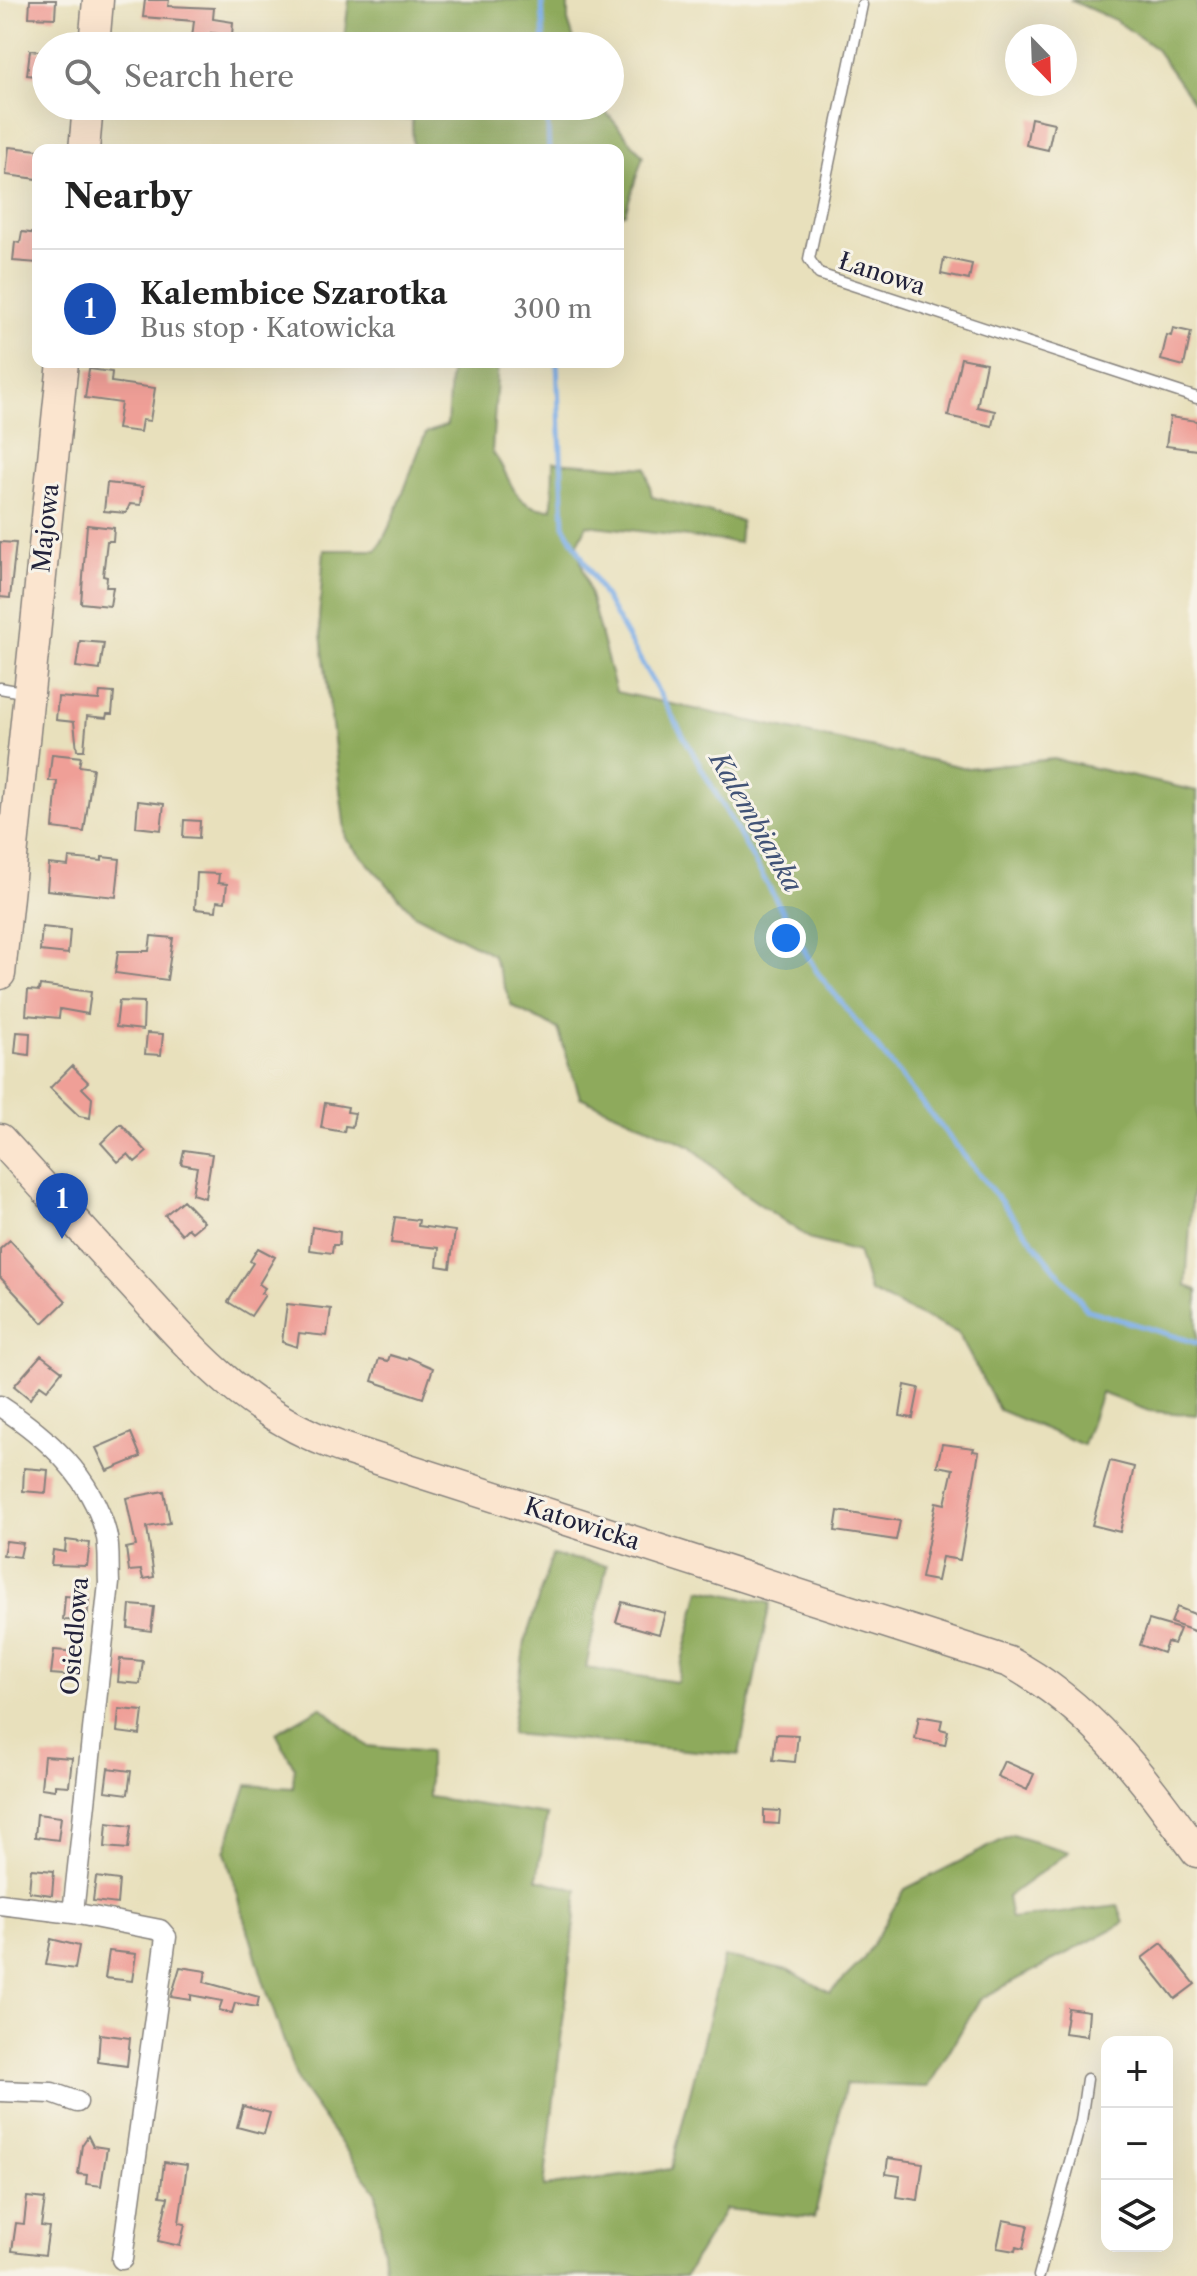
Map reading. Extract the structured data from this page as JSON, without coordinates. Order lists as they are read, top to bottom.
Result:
{
  "streets": {
    "main road": ["Majowa", "Katowicka"],
    "street": ["Osiedlowa"],
    "lane": ["Łanowa"]
  },
  "water": ["Kalembianka"],
  "north": "bottom right",
  "page": {
    "search": "Search here",
    "heading": "Nearby",
    "list": [
      {
        "mark": "1",
        "name": "Kalembice Szarotka",
        "note": "Bus stop · Katowicka",
        "value": "300 m"
      }
    ],
    "pins": "1",
    "map_buttons": ["+", "−"]
  }
}
